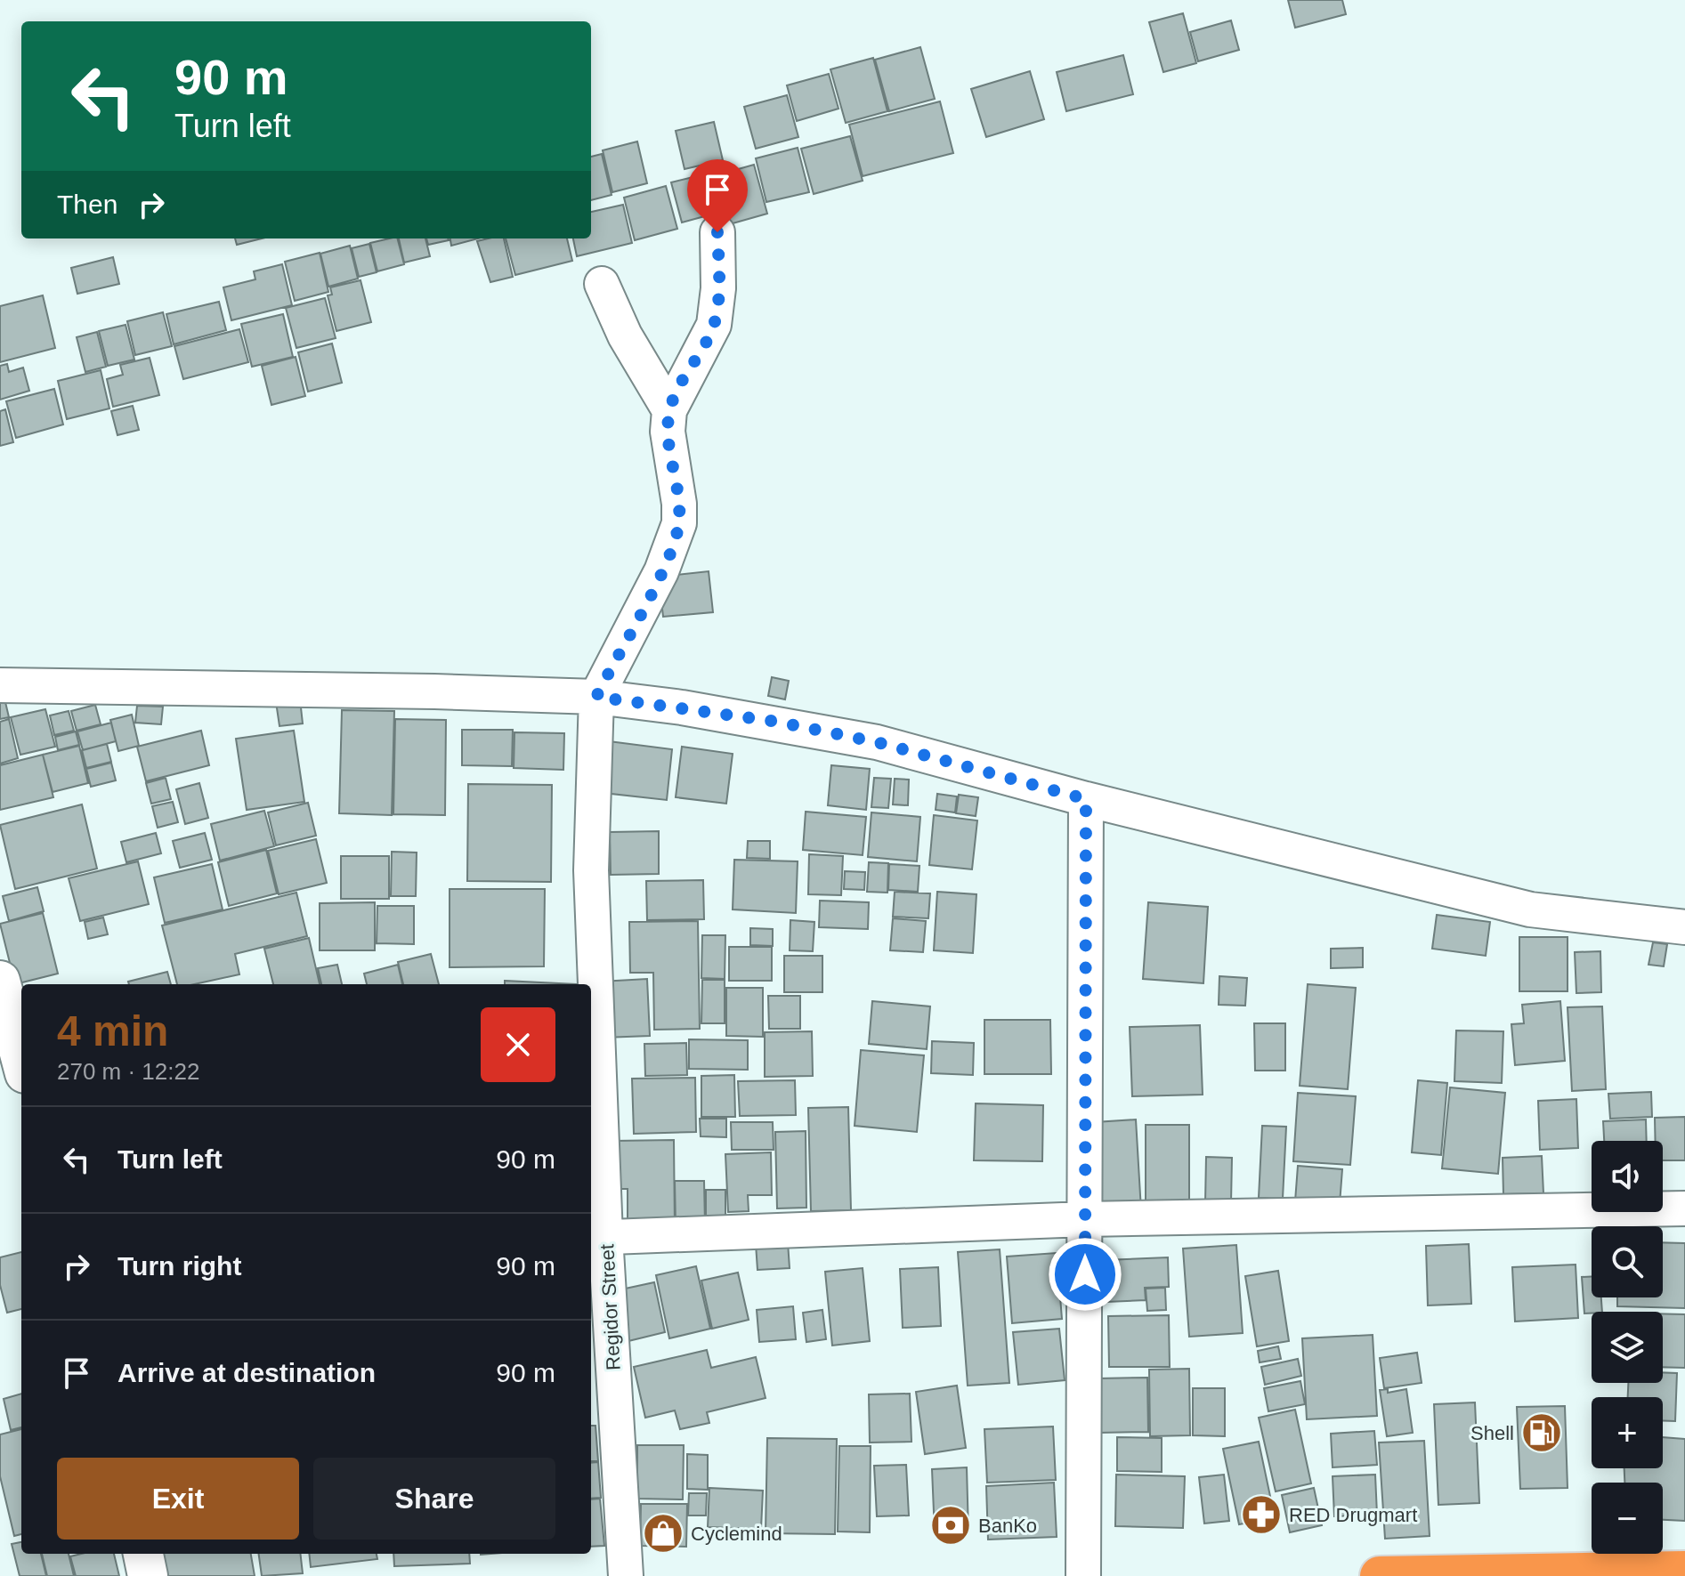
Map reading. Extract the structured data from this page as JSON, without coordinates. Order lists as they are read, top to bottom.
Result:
{
  "streets": {
    "street": ["Regidor Street"]
  },
  "places": {
    "fuel station": ["Shell"],
    "pharmacy": ["RED Drugmart"],
    "bank": ["BanKo"],
    "shop": ["Cyclemind"]
  },
  "page": {
    "turn": ["90 m", "Turn left"],
    "then": "Then",
    "heading": ["4 min", "270 m · 12:22"],
    "list": [
      {
        "name": "Turn left",
        "value": "90 m"
      },
      {
        "name": "Turn right",
        "value": "90 m"
      },
      {
        "name": "Arrive at destination",
        "value": "90 m"
      }
    ],
    "map_buttons": ["+", "−"],
    "buttons": ["Exit", "Share"]
  }
}
